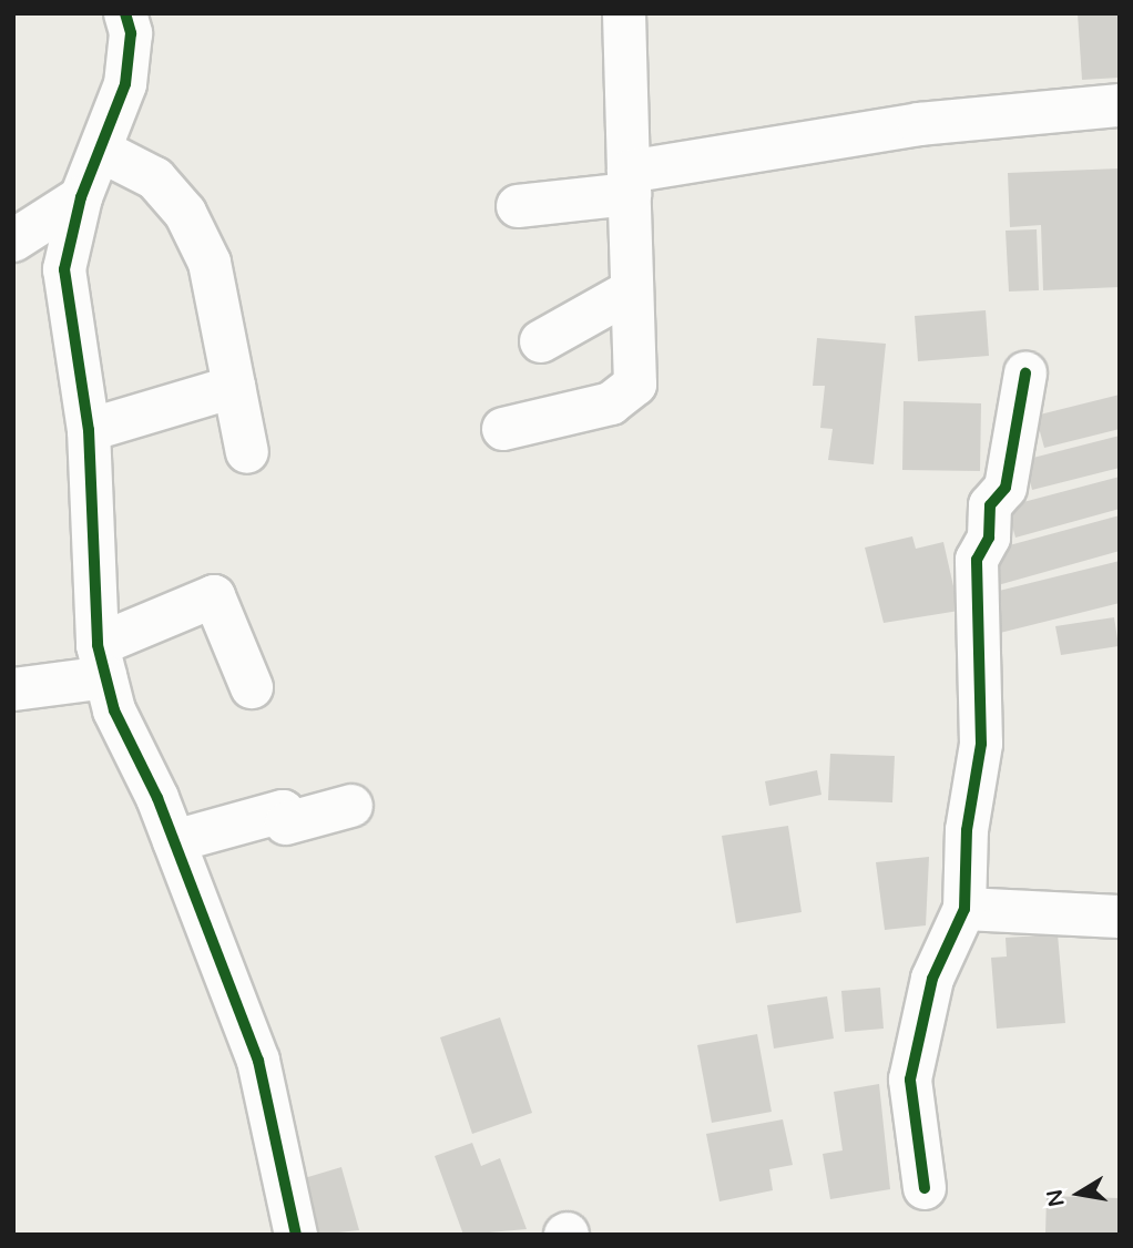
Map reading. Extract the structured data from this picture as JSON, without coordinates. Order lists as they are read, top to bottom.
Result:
{
  "north": "left"
}
